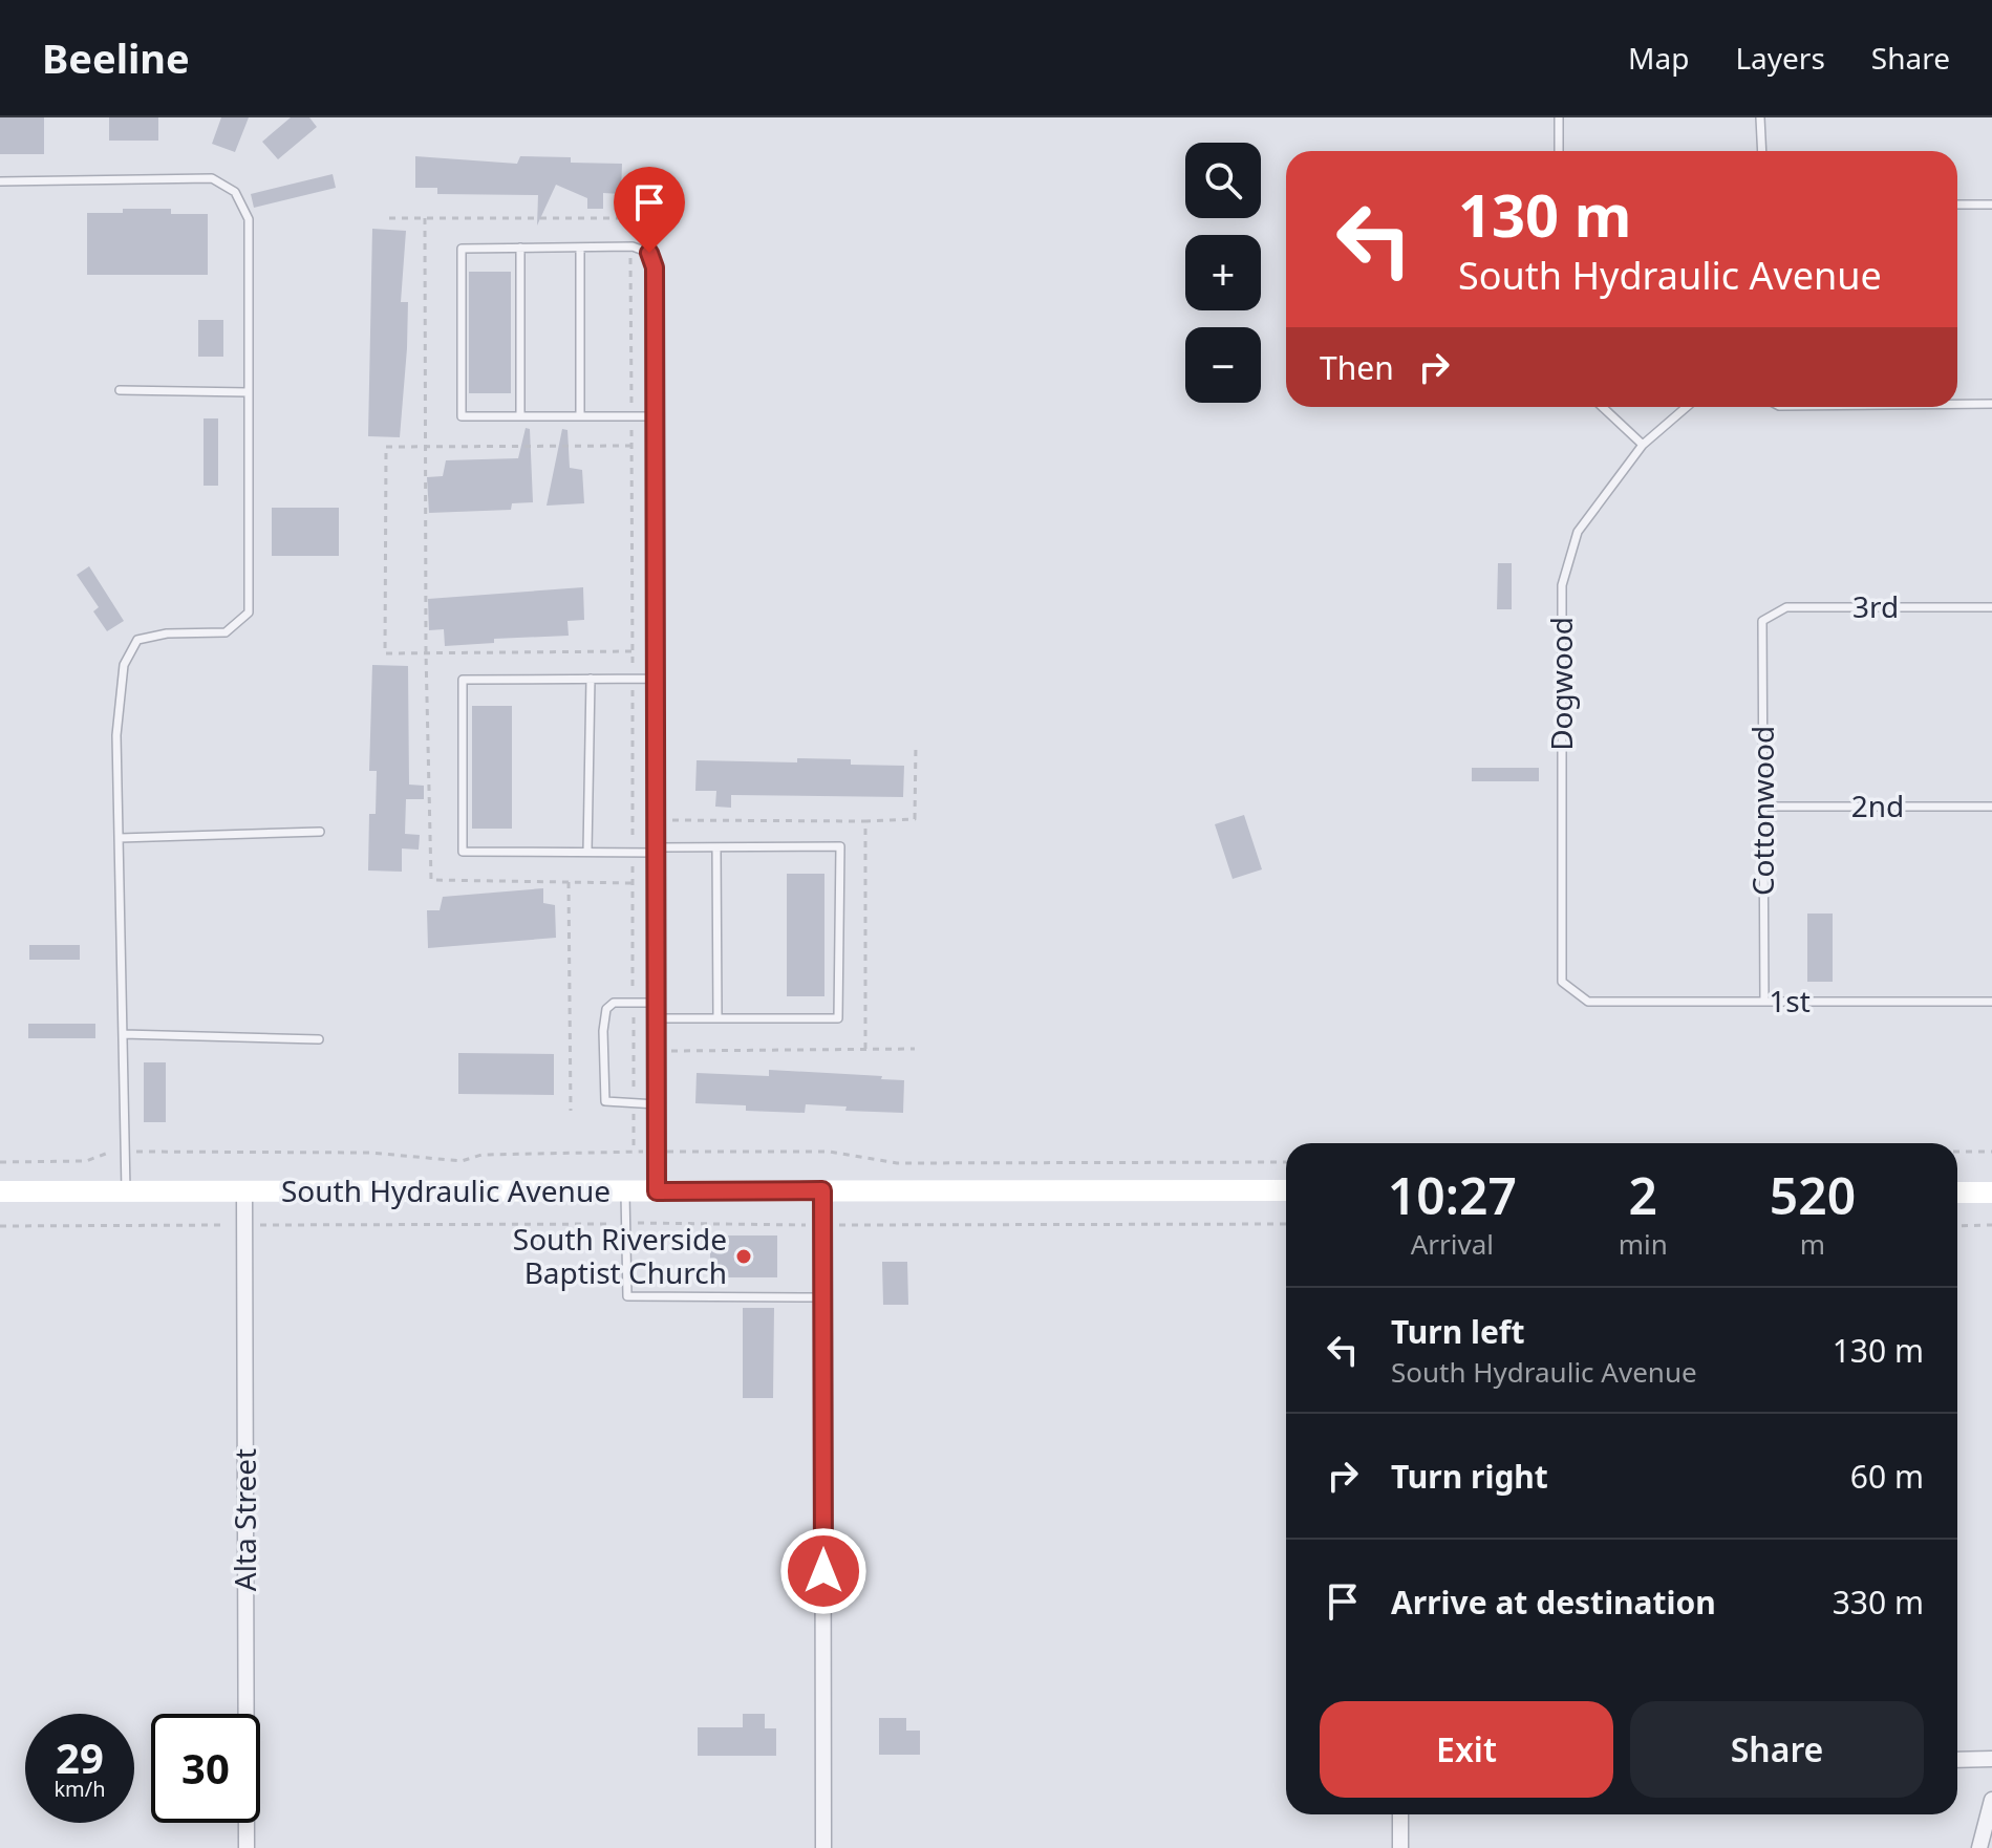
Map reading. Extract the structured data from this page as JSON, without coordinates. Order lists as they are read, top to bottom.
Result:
{
  "streets": {
    "street": ["South Hydraulic Avenue", "Alta Street"],
    "lane": [
      "3rd",
      "Dogwood",
      "2nd",
      "Cottonwood",
      "1st"
    ]
  },
  "crossings": [
    ["3rd", "Cottonwood"],
    ["Dogwood", "1st"],
    ["2nd", "Cottonwood"],
    ["Cottonwood", "1st"],
    ["South Hydraulic Avenue", "Alta Street"]
  ],
  "places": ["South Riverside Baptist Church"],
  "page": {
    "header": "Beeline",
    "nav": ["Map", "Layers", "Share"],
    "map_buttons": ["+", "−"],
    "turn": ["130 m", "South Hydraulic Avenue"],
    "then": "Then",
    "eta": [
      "10:27",
      "Arrival",
      "2",
      "min",
      "520",
      "m"
    ],
    "list": [
      {
        "name": "Turn left",
        "note": "South Hydraulic Avenue",
        "value": "130 m"
      },
      {
        "name": "Turn right",
        "value": "60 m"
      },
      {
        "name": "Arrive at destination",
        "value": "330 m"
      }
    ],
    "buttons": ["Exit", "Share"],
    "speed": "29 km/h",
    "limit": "30"
  }
}
